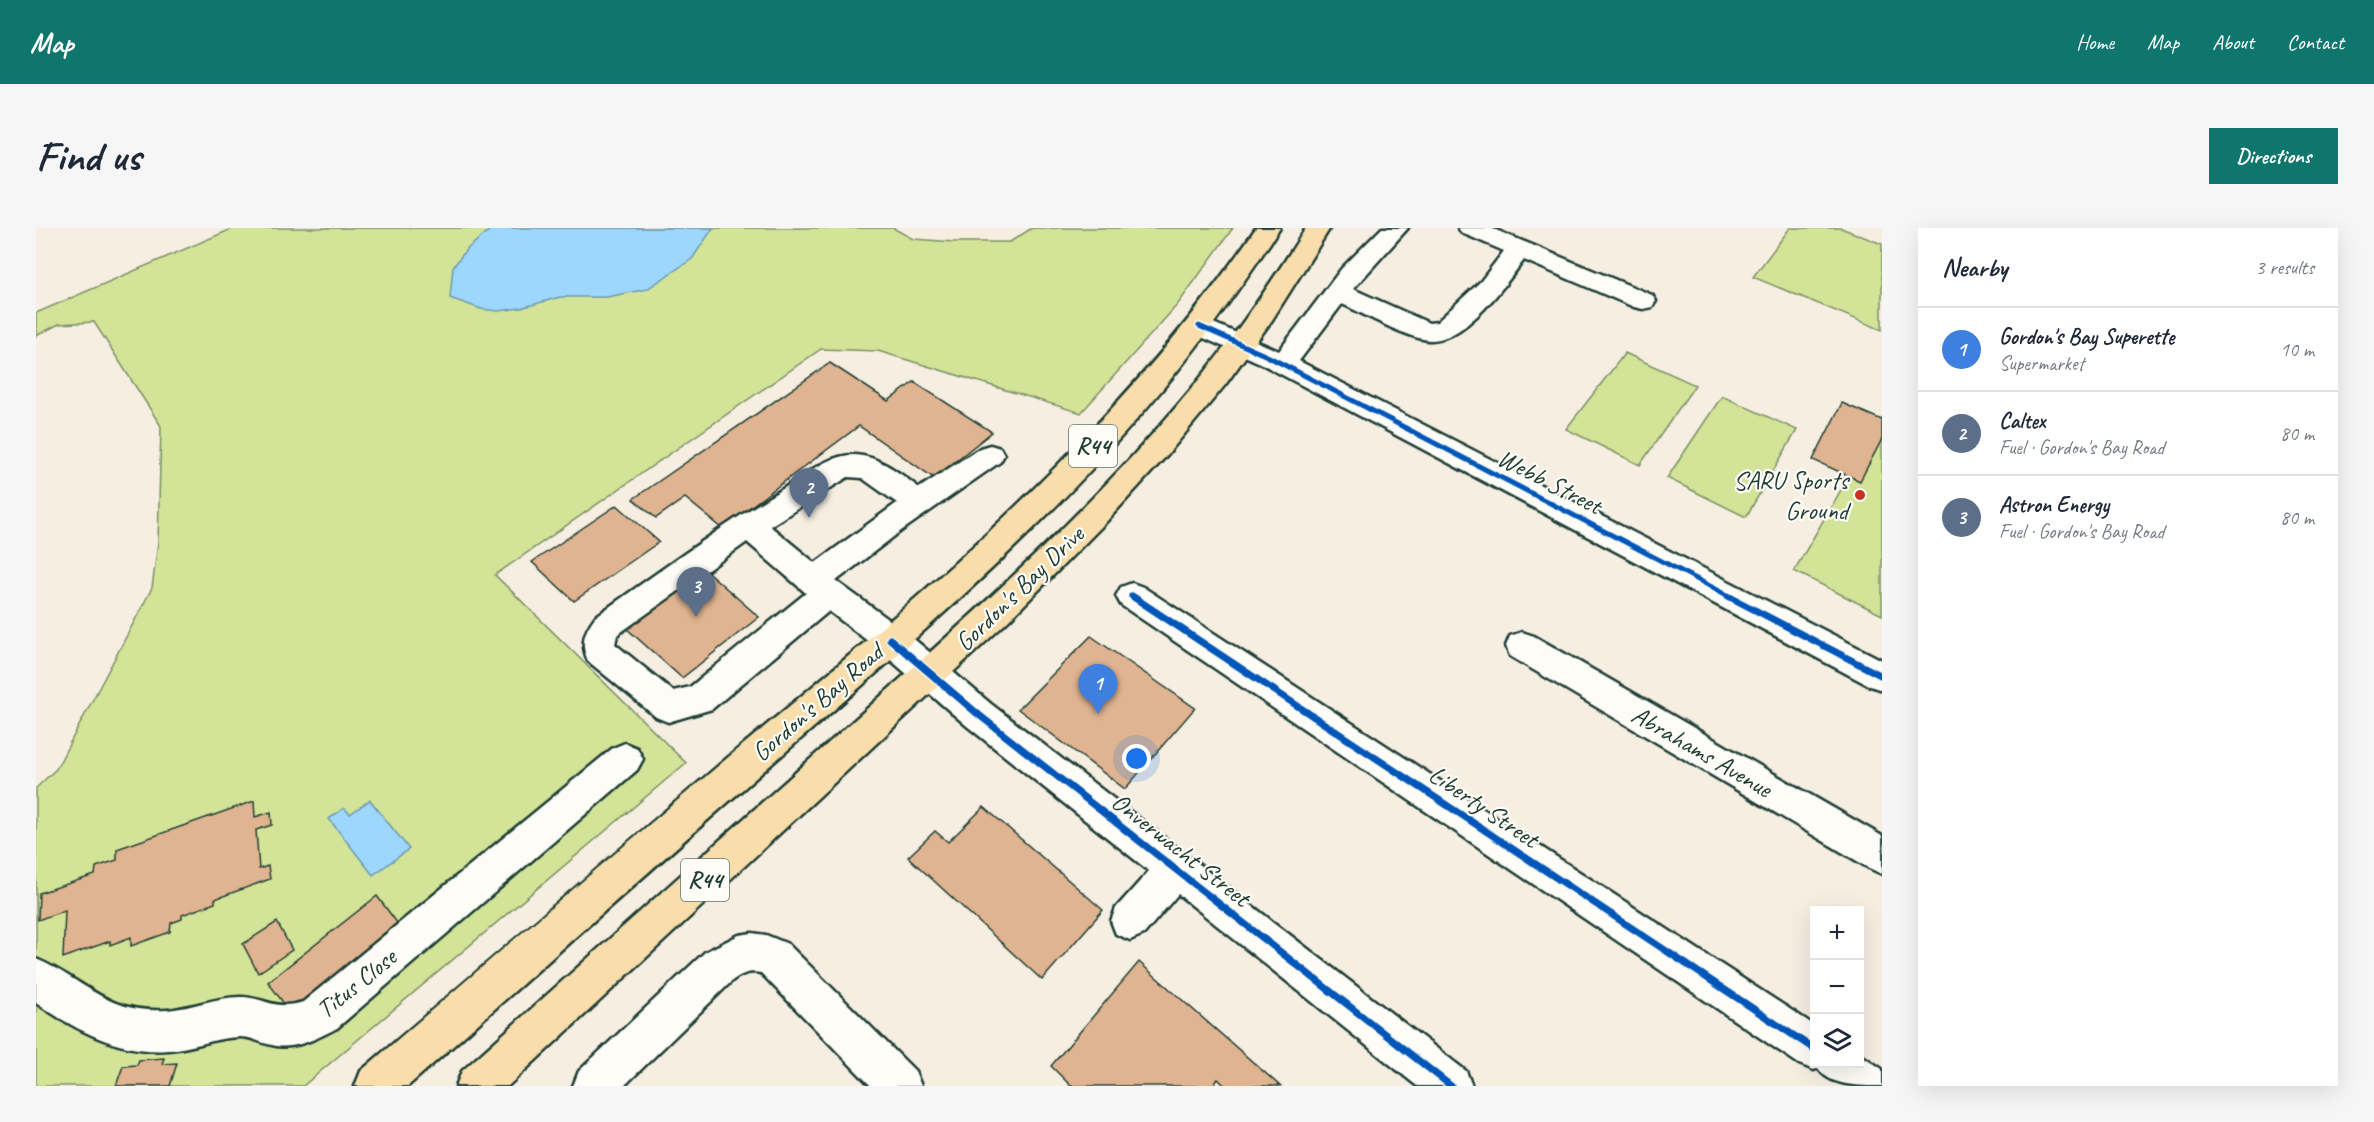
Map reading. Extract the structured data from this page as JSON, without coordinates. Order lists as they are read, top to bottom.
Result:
{
  "streets": {
    "main road": ["R44", "Gordon's Bay Drive", "Gordon's Bay Road"],
    "street": [
      "Webb Street",
      "Abrahams Avenue",
      "Liberty Street",
      "Onverwacht Street",
      "Titus Close"
    ]
  },
  "crossings": [
    ["R44", "Webb Street"],
    ["R44", "Gordon's Bay Drive"],
    ["Webb Street", "Gordon's Bay Drive"],
    ["Webb Street", "Gordon's Bay Road"],
    ["Gordon's Bay Drive", "Gordon's Bay Road"],
    ["Gordon's Bay Drive", "Onverwacht Street"],
    ["Gordon's Bay Road", "Onverwacht Street"]
  ],
  "places": ["SARU Sports Ground"],
  "page": {
    "header": "Map",
    "nav": [
      "Home",
      "Map",
      "About",
      "Contact"
    ],
    "buttons": "Directions",
    "title": "Find us",
    "heading": ["Nearby", "3 results"],
    "list": [
      {
        "mark": "1",
        "name": "Gordon's Bay Superette",
        "note": "Supermarket",
        "value": "10 m"
      },
      {
        "mark": "2",
        "name": "Caltex",
        "note": "Fuel · Gordon's Bay Road",
        "value": "80 m"
      },
      {
        "mark": "3",
        "name": "Astron Energy",
        "note": "Fuel · Gordon's Bay Road",
        "value": "80 m"
      }
    ],
    "pins": ["2", "3", "1"],
    "map_buttons": ["+", "−"]
  }
}
